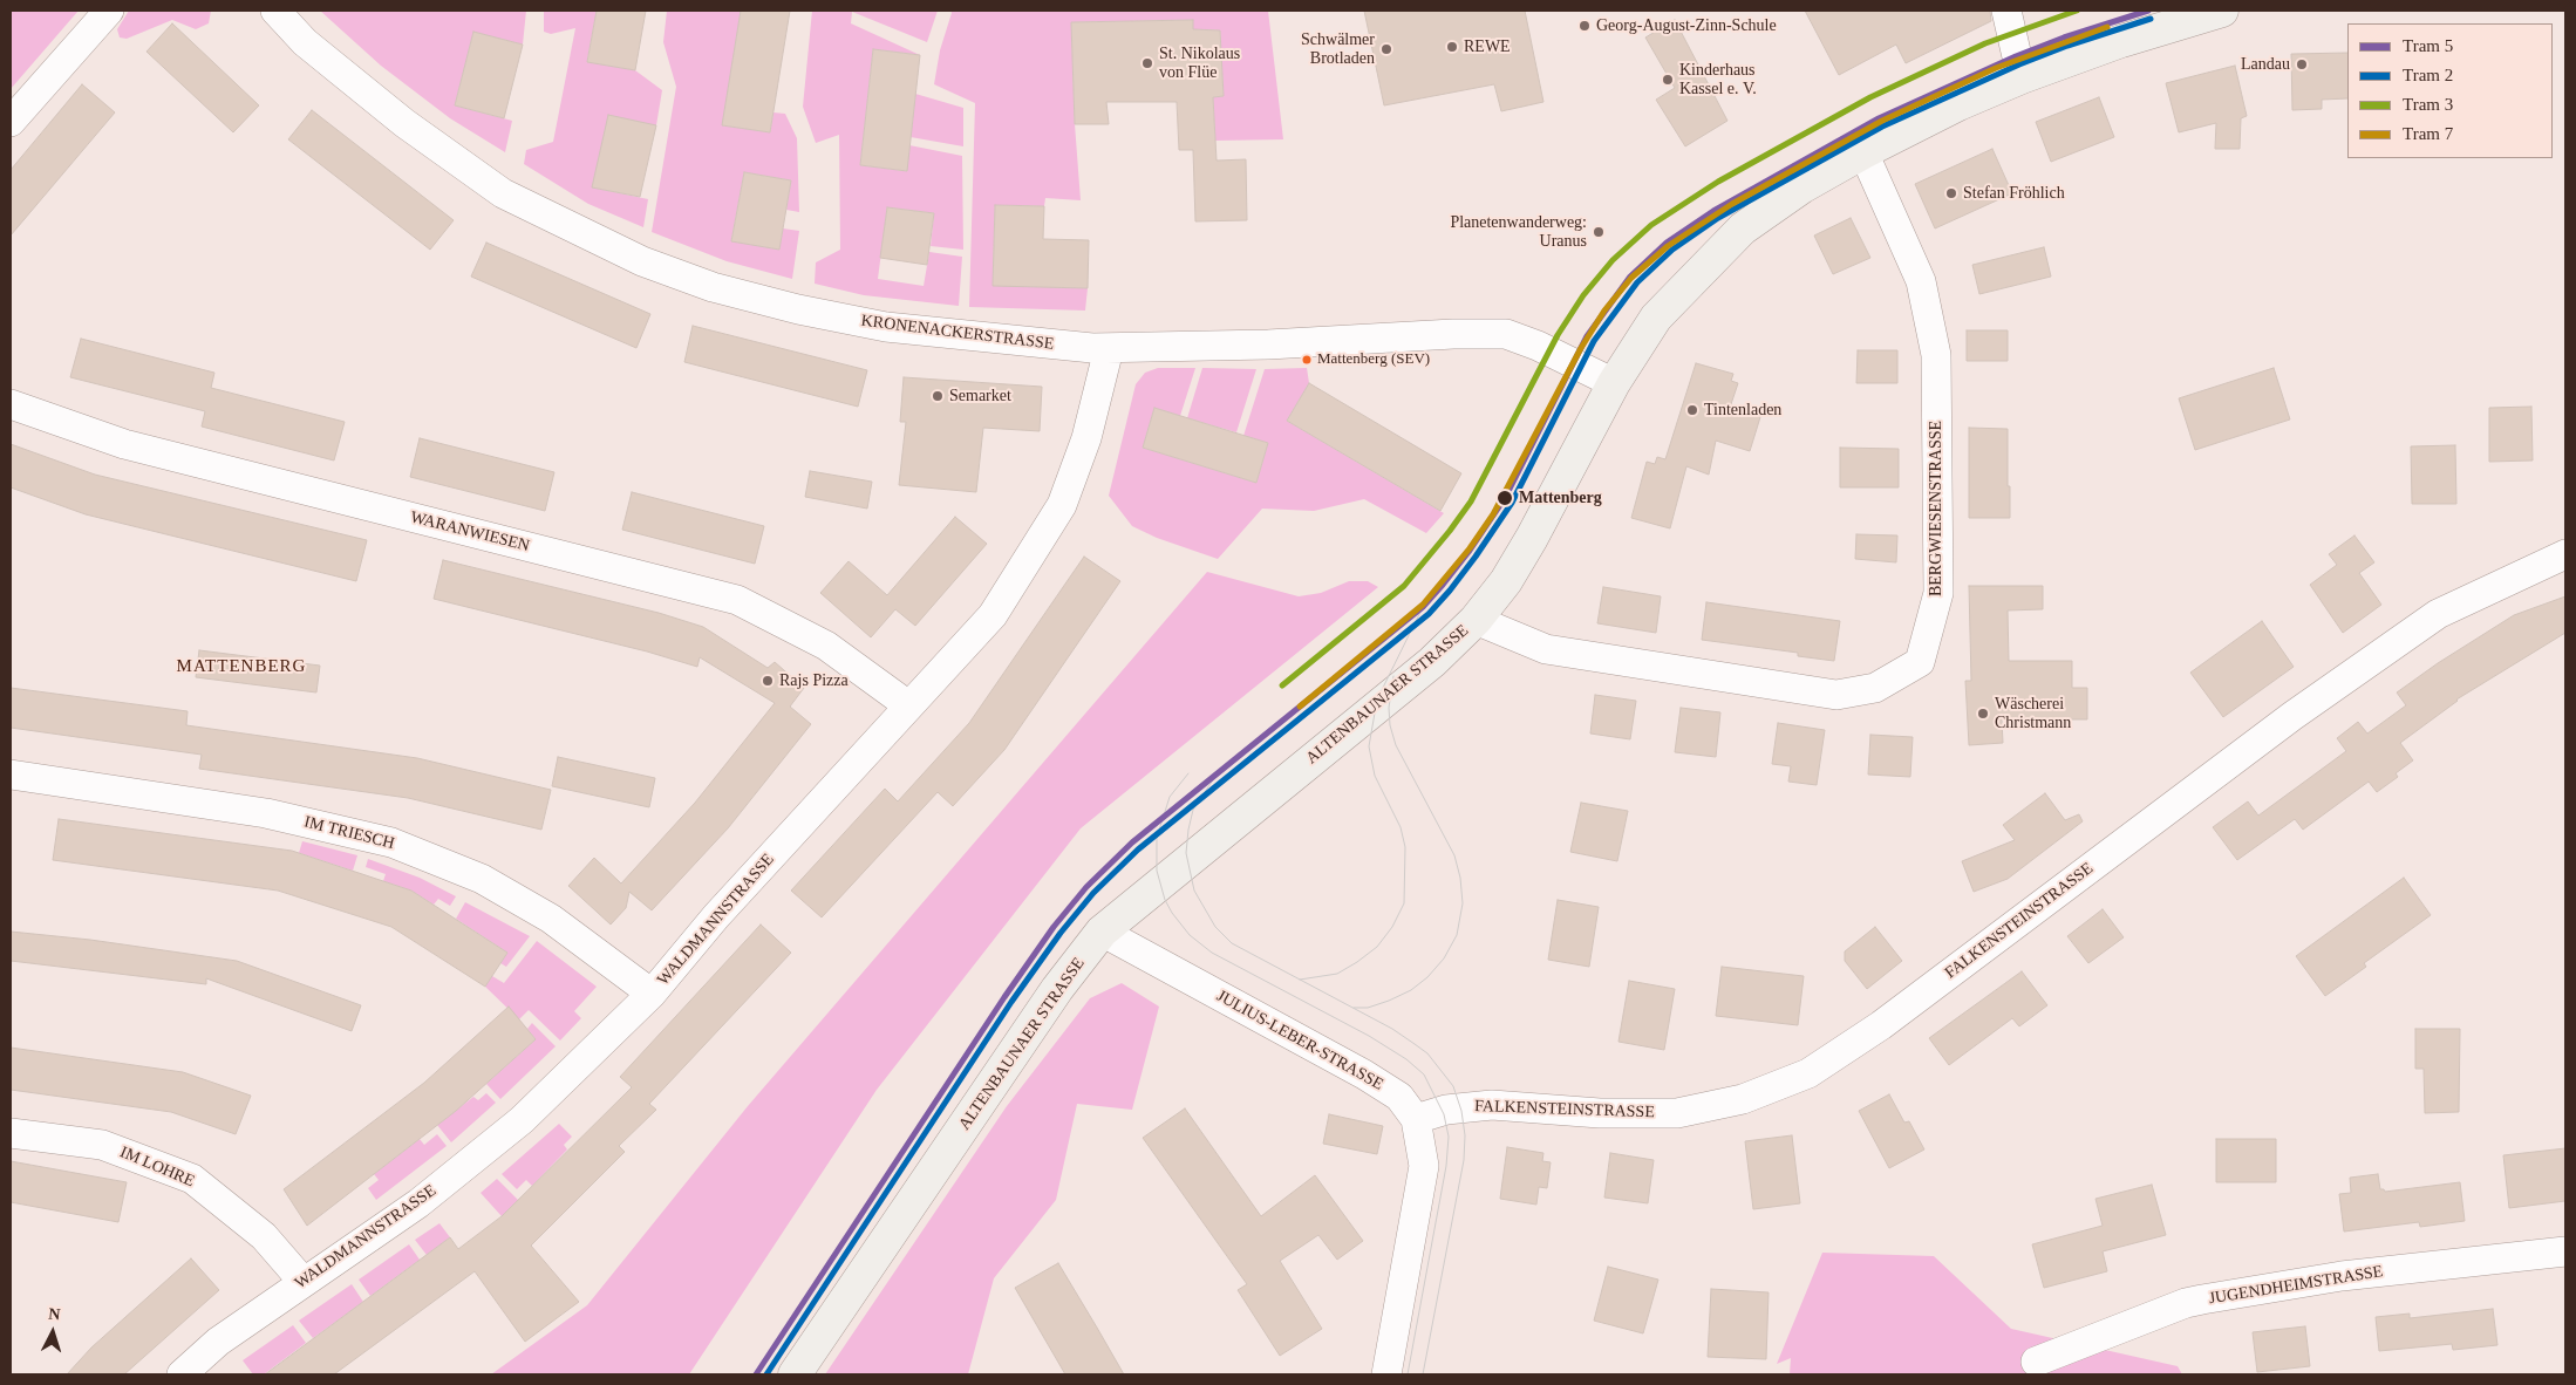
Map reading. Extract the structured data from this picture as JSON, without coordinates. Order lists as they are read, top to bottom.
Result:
{
  "streets": {
    "main road": ["ALTENBAUNAER STRASSE"],
    "street": [
      "KRONENACKERSTRASSE",
      "BERGWIESENSTRASSE",
      "WARANWIESEN",
      "IM TRIESCH",
      "WALDMANNSTRASSE",
      "FALKENSTEINSTRASSE",
      "JULIUS-LEBER-STRASSE",
      "IM LOHRE",
      "JUGENDHEIMSTRASSE"
    ]
  },
  "crossings": [
    ["KRONENACKERSTRASSE", "ALTENBAUNAER STRASSE"],
    ["KRONENACKERSTRASSE", "WALDMANNSTRASSE"],
    ["BERGWIESENSTRASSE", "ALTENBAUNAER STRASSE"],
    ["WARANWIESEN", "WALDMANNSTRASSE"],
    ["ALTENBAUNAER STRASSE", "JULIUS-LEBER-STRASSE"],
    ["IM TRIESCH", "WALDMANNSTRASSE"],
    ["WALDMANNSTRASSE", "IM LOHRE"],
    ["FALKENSTEINSTRASSE", "JULIUS-LEBER-STRASSE"]
  ],
  "districts": ["MATTENBERG"],
  "places": [
    "Georg-August-Zinn-Schule",
    "REWE",
    "Schwälmer Brotladen",
    "St. Nikolaus von Flüe",
    "Landau",
    "Kinderhaus Kassel e. V.",
    "Stefan Fröhlich",
    "Planetenwanderweg: Uranus",
    "Mattenberg (SEV)",
    "Semarket",
    "Tintenladen",
    "Mattenberg",
    "Rajs Pizza",
    "Wäscherei Christmann"
  ],
  "lines": [
    "tram line 5",
    "tram line 3",
    "tram line 2",
    "tram line 7"
  ],
  "legend": [
    "Tram 5",
    "Tram 2",
    "Tram 3",
    "Tram 7"
  ],
  "north": "top"
}
